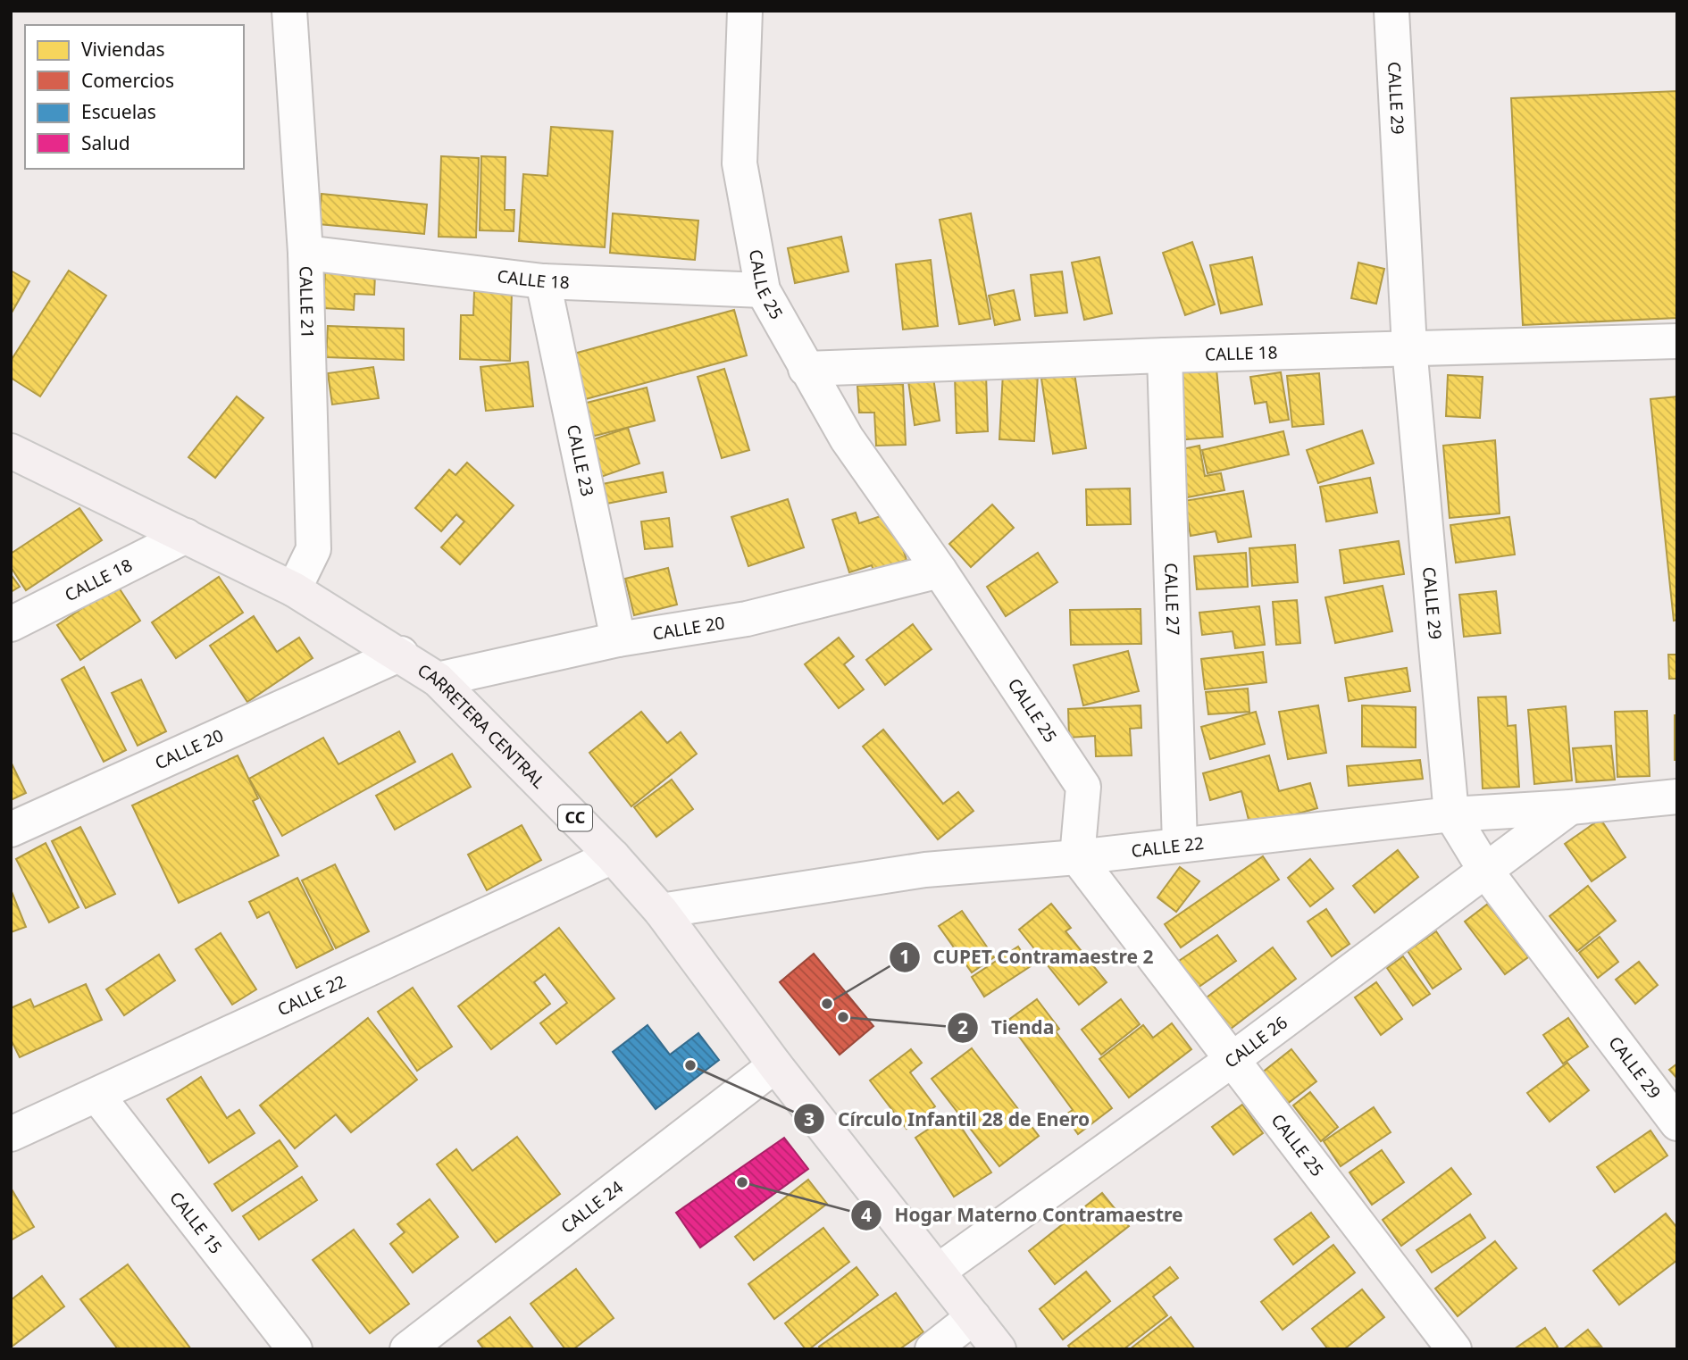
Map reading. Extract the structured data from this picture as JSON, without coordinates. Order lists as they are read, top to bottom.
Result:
{
  "streets": {
    "highway": ["CARRETERA CENTRAL", "CC"],
    "street": [
      "CALLE 29",
      "CALLE 18",
      "CALLE 25",
      "CALLE 21",
      "CALLE 23",
      "CALLE 27",
      "CALLE 20",
      "CALLE 22",
      "CALLE 26",
      "CALLE 24",
      "CALLE 15"
    ]
  },
  "crossings": [
    ["CALLE 29", "CALLE 18"],
    ["CALLE 29", "CALLE 22"],
    ["CALLE 29", "CALLE 26"],
    ["CALLE 18", "CALLE 25"],
    ["CALLE 18", "CALLE 21"],
    ["CALLE 18", "CALLE 23"],
    ["CALLE 18", "CALLE 27"],
    ["CALLE 18", "CARRETERA CENTRAL"],
    ["CALLE 25", "CALLE 20"],
    ["CALLE 25", "CALLE 22"],
    ["CALLE 25", "CALLE 26"],
    ["CALLE 21", "CARRETERA CENTRAL"],
    ["CALLE 23", "CALLE 20"],
    ["CALLE 27", "CALLE 22"],
    ["CALLE 20", "CARRETERA CENTRAL"],
    ["CARRETERA CENTRAL", "CALLE 22"],
    ["CARRETERA CENTRAL", "CALLE 26"],
    ["CARRETERA CENTRAL", "CALLE 24"],
    ["CALLE 22", "CALLE 26"],
    ["CALLE 22", "CALLE 15"]
  ],
  "places": [
    "CUPET Contramaestre 2",
    "Tienda",
    "Círculo Infantil 28 de Enero",
    "Hogar Materno Contramaestre"
  ],
  "legend": [
    "Viviendas",
    "Comercios",
    "Escuelas",
    "Salud"
  ]
}
